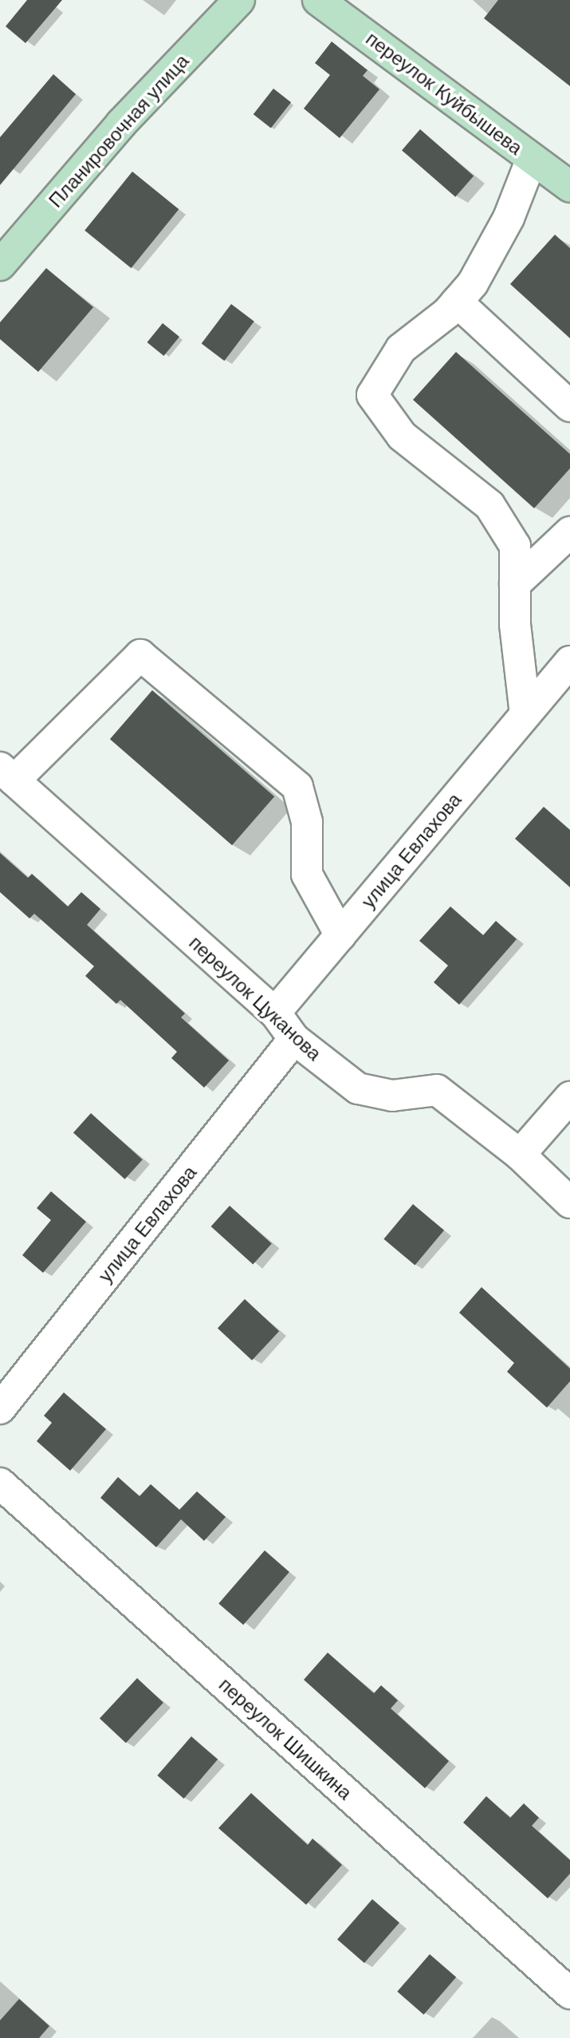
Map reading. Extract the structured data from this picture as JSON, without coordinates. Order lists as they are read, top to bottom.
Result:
{
  "streets": {
    "main road": ["переулок Куйбышева", "Планировочная улица"],
    "street": ["улица Евлахова", "переулок Цуканова", "переулок Шишкина"]
  },
  "crossings": [
    ["улица Евлахова", "переулок Цуканова"]
  ]
}
